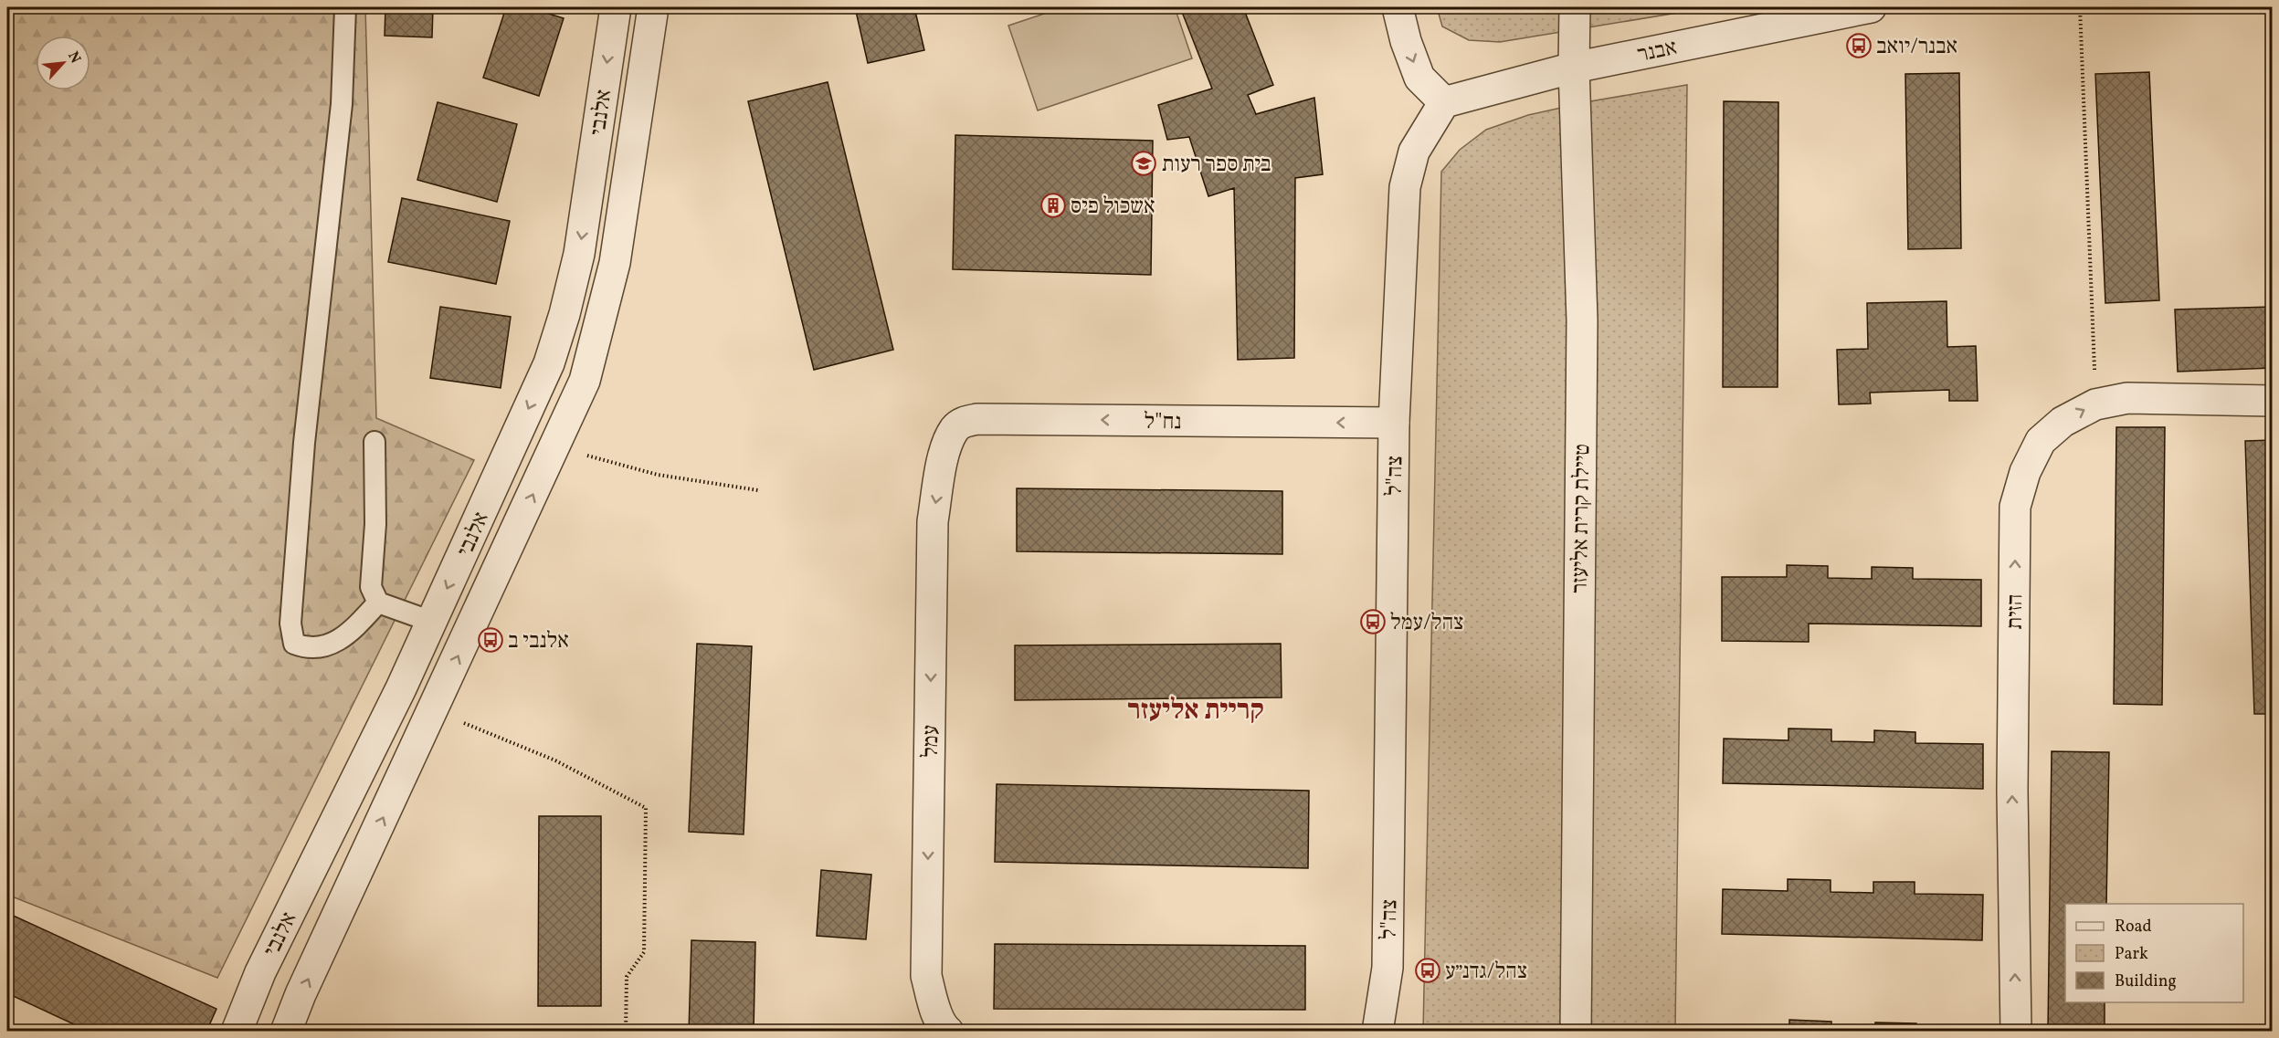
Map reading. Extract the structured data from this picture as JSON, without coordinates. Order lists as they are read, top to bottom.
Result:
{
  "streets": {
    "street": [
      "אבנר",
      "אלנבי",
      "נח\"ל",
      "צה\"ל",
      "טיילת קרית אליעזר",
      "הזית",
      "עמל"
    ]
  },
  "crossings": [
    ["אבנר", "צה\"ל"],
    ["אבנר", "טיילת קרית אליעזר"],
    ["נח\"ל", "צה\"ל"],
    ["נח\"ל", "עמל"]
  ],
  "one_way": ["נח\"ל", "הזית", "עמל"],
  "districts": ["קריית אליעזר"],
  "places": {
    "bus stop": [
      "אבנר/יואב",
      "צהל/עמל",
      "אלנבי ב",
      "צהל/גדנ״ע"
    ],
    "school or university": ["בית ספר רעות"],
    "building": ["אשכול פיס"]
  },
  "legend": ["Road", "Park", "Building"],
  "north": "top right"
}
